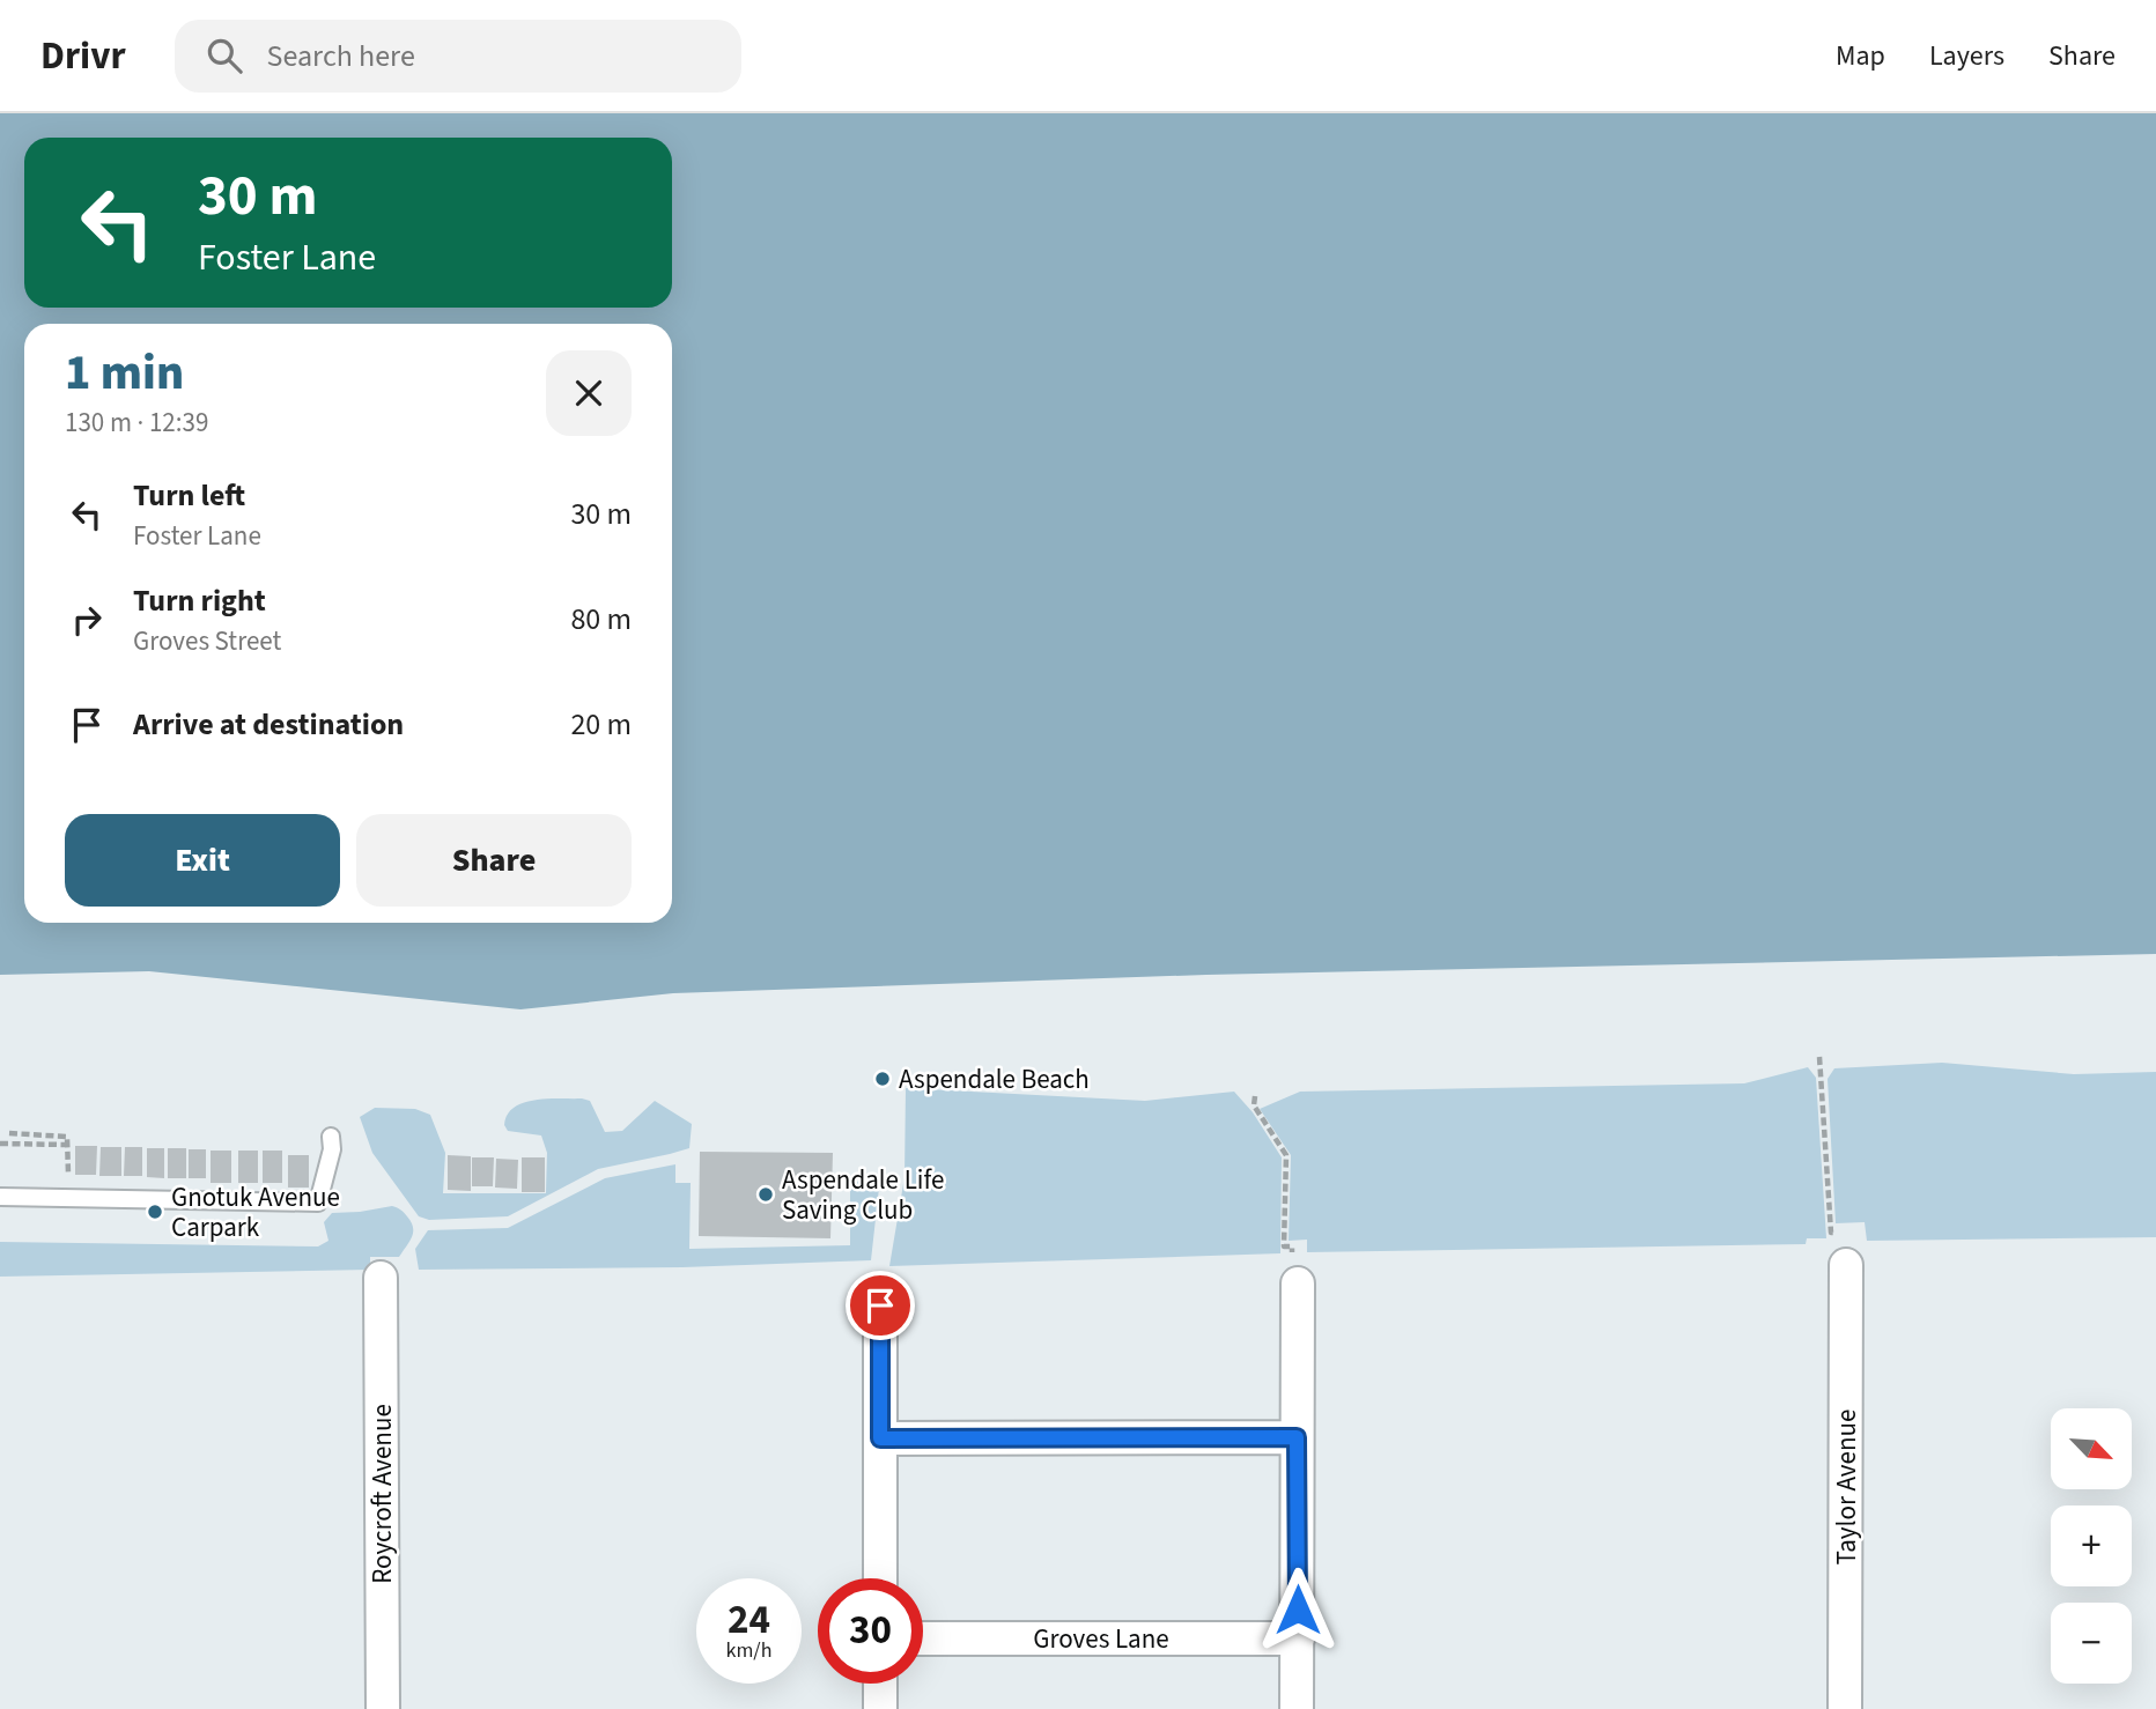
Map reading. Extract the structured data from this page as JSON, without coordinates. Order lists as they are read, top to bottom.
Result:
{
  "streets": {
    "street": ["Taylor Avenue", "Roycroft Avenue", "Groves Lane"]
  },
  "places": ["Aspendale Beach", "Aspendale Life Saving Club", "Gnotuk Avenue Carpark"],
  "north": "bottom right",
  "page": {
    "header": "Drivr",
    "search": "Search here",
    "nav": ["Map", "Layers", "Share"],
    "turn": ["30 m", "Foster Lane"],
    "heading": ["1 min", "130 m · 12:39"],
    "list": [
      {
        "name": "Turn left",
        "note": "Foster Lane",
        "value": "30 m"
      },
      {
        "name": "Turn right",
        "note": "Groves Street",
        "value": "80 m"
      },
      {
        "name": "Arrive at destination",
        "value": "20 m"
      }
    ],
    "buttons": ["Exit", "Share"],
    "map_buttons": ["+", "−"],
    "speed": "24 km/h",
    "limit": "30"
  }
}
